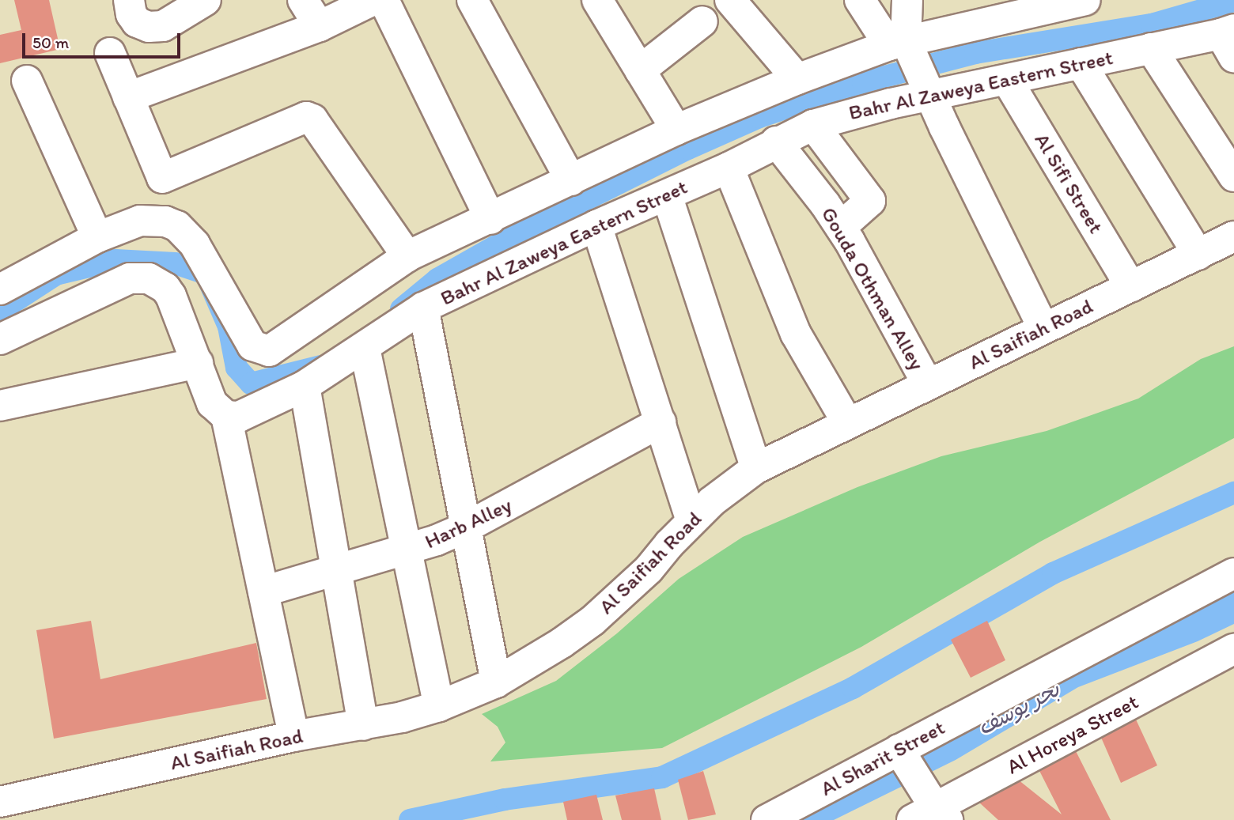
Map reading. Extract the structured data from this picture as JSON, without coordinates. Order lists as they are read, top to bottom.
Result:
{
  "streets": {
    "street": [
      "Bahr Al Zaweya Eastern Street",
      "Al Sifi Street",
      "Gouda Othman Alley",
      "Al Saifiah Road",
      "Harb Alley",
      "Al Horeya Street",
      "Al Sharit Street"
    ]
  },
  "crossings": [
    ["Bahr Al Zaweya Eastern Street", "Al Sifi Street"],
    ["Bahr Al Zaweya Eastern Street", "Gouda Othman Alley"],
    ["Al Sifi Street", "Al Saifiah Road"],
    ["Gouda Othman Alley", "Al Saifiah Road"]
  ],
  "water": ["بحر يوسف"],
  "scale_bar": "50 m"
}
